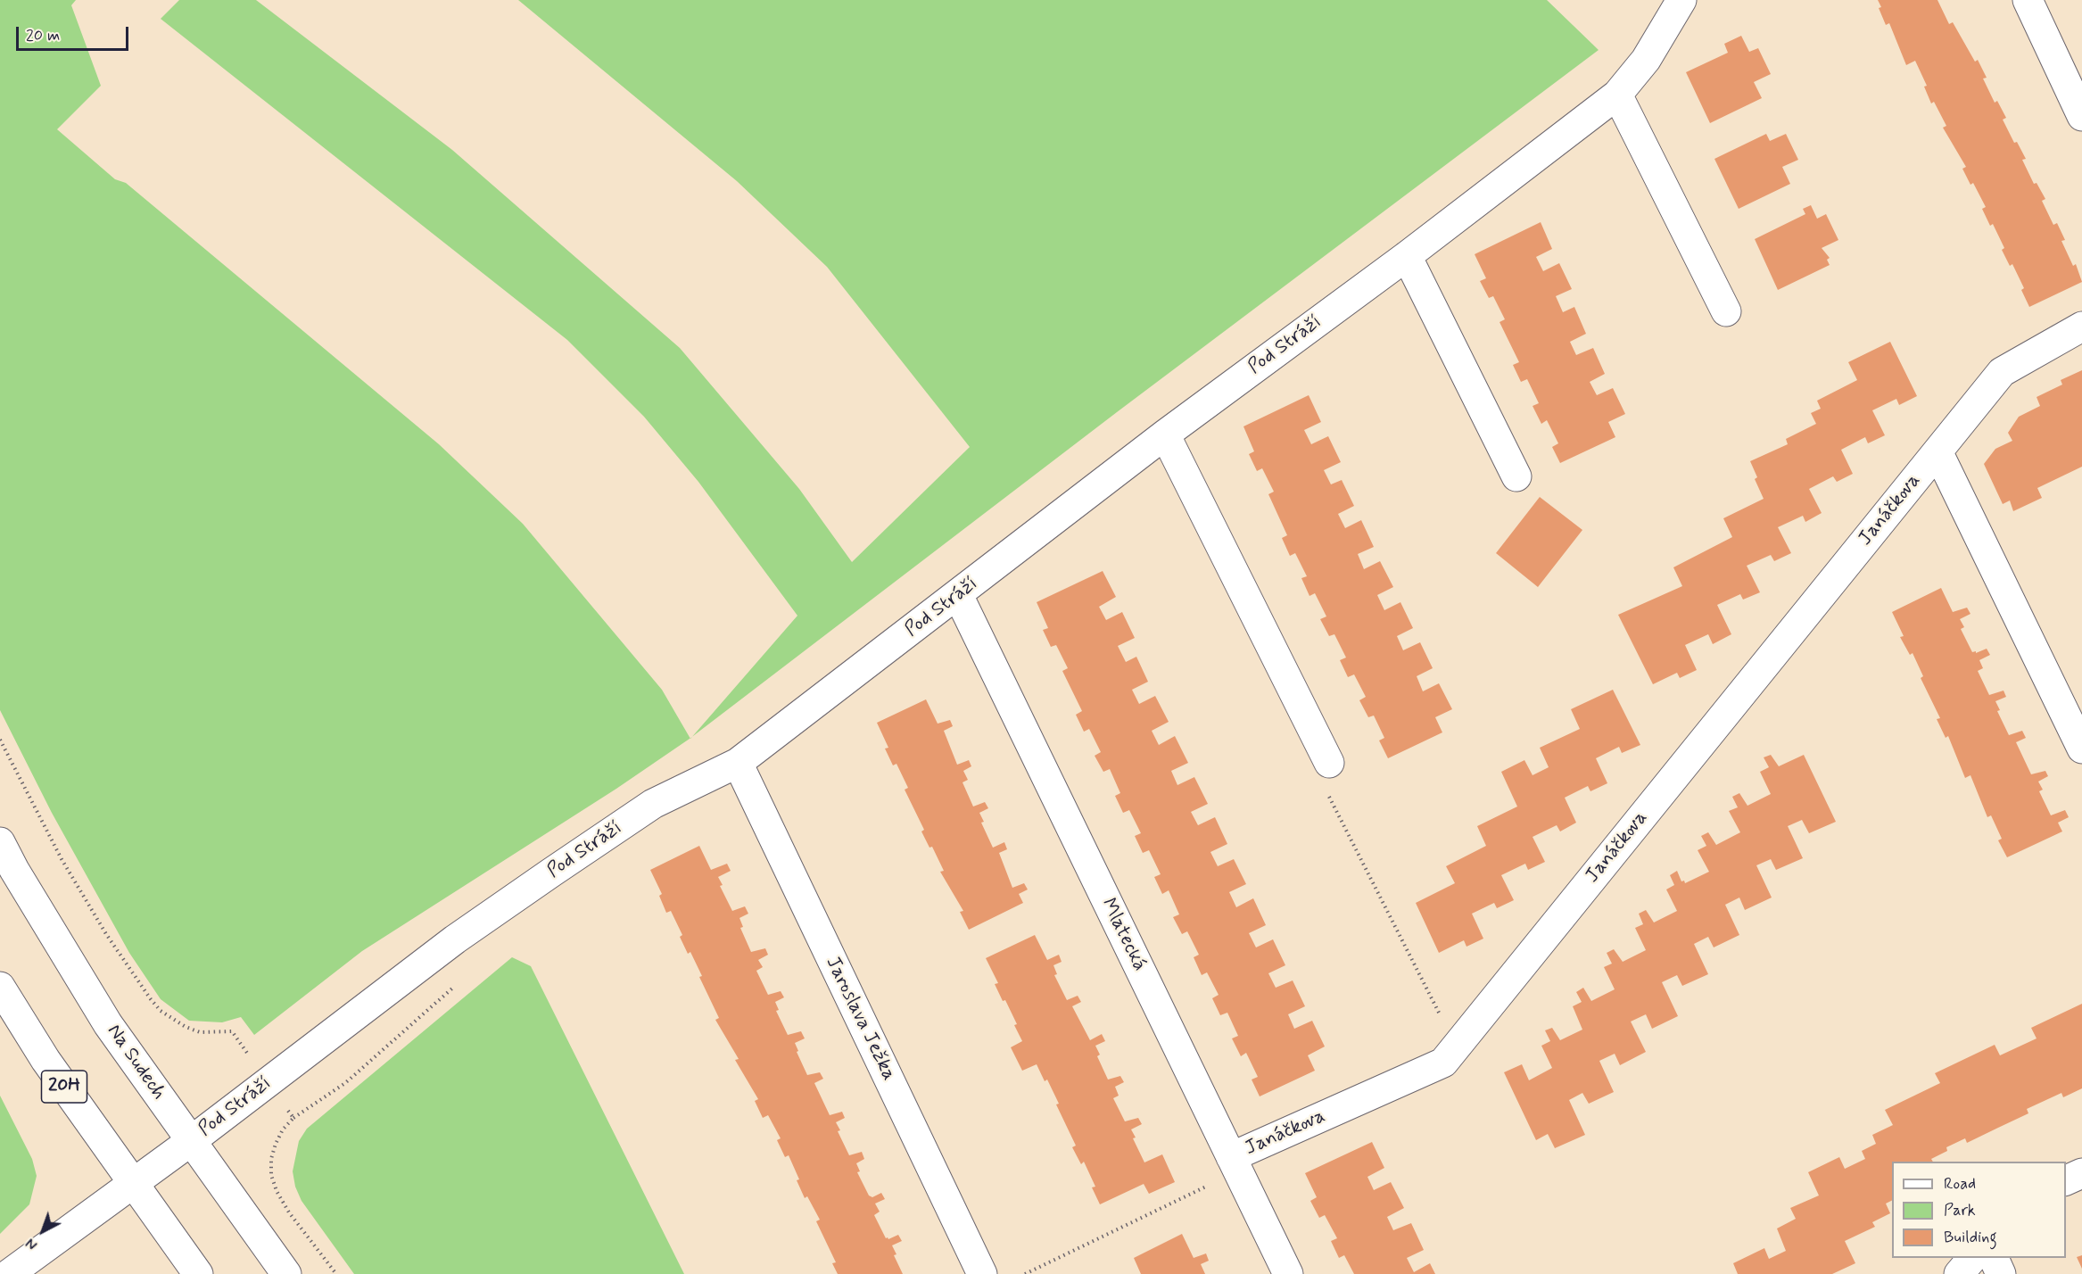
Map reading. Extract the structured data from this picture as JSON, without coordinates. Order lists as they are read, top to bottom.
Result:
{
  "streets": {
    "street": [
      "Pod Stráží",
      "Janáčkova",
      "Mlatecká",
      "Jaroslava Ježka",
      "Na Sudech",
      "20H"
    ]
  },
  "crossings": [
    ["Pod Stráží", "Mlatecká"],
    ["Pod Stráží", "Jaroslava Ježka"],
    ["Pod Stráží", "Na Sudech"],
    ["Pod Stráží", "20H"],
    ["Janáčkova", "Mlatecká"]
  ],
  "legend": ["Road", "Park", "Building"],
  "scale_bar": "20 m",
  "north": "bottom left"
}
